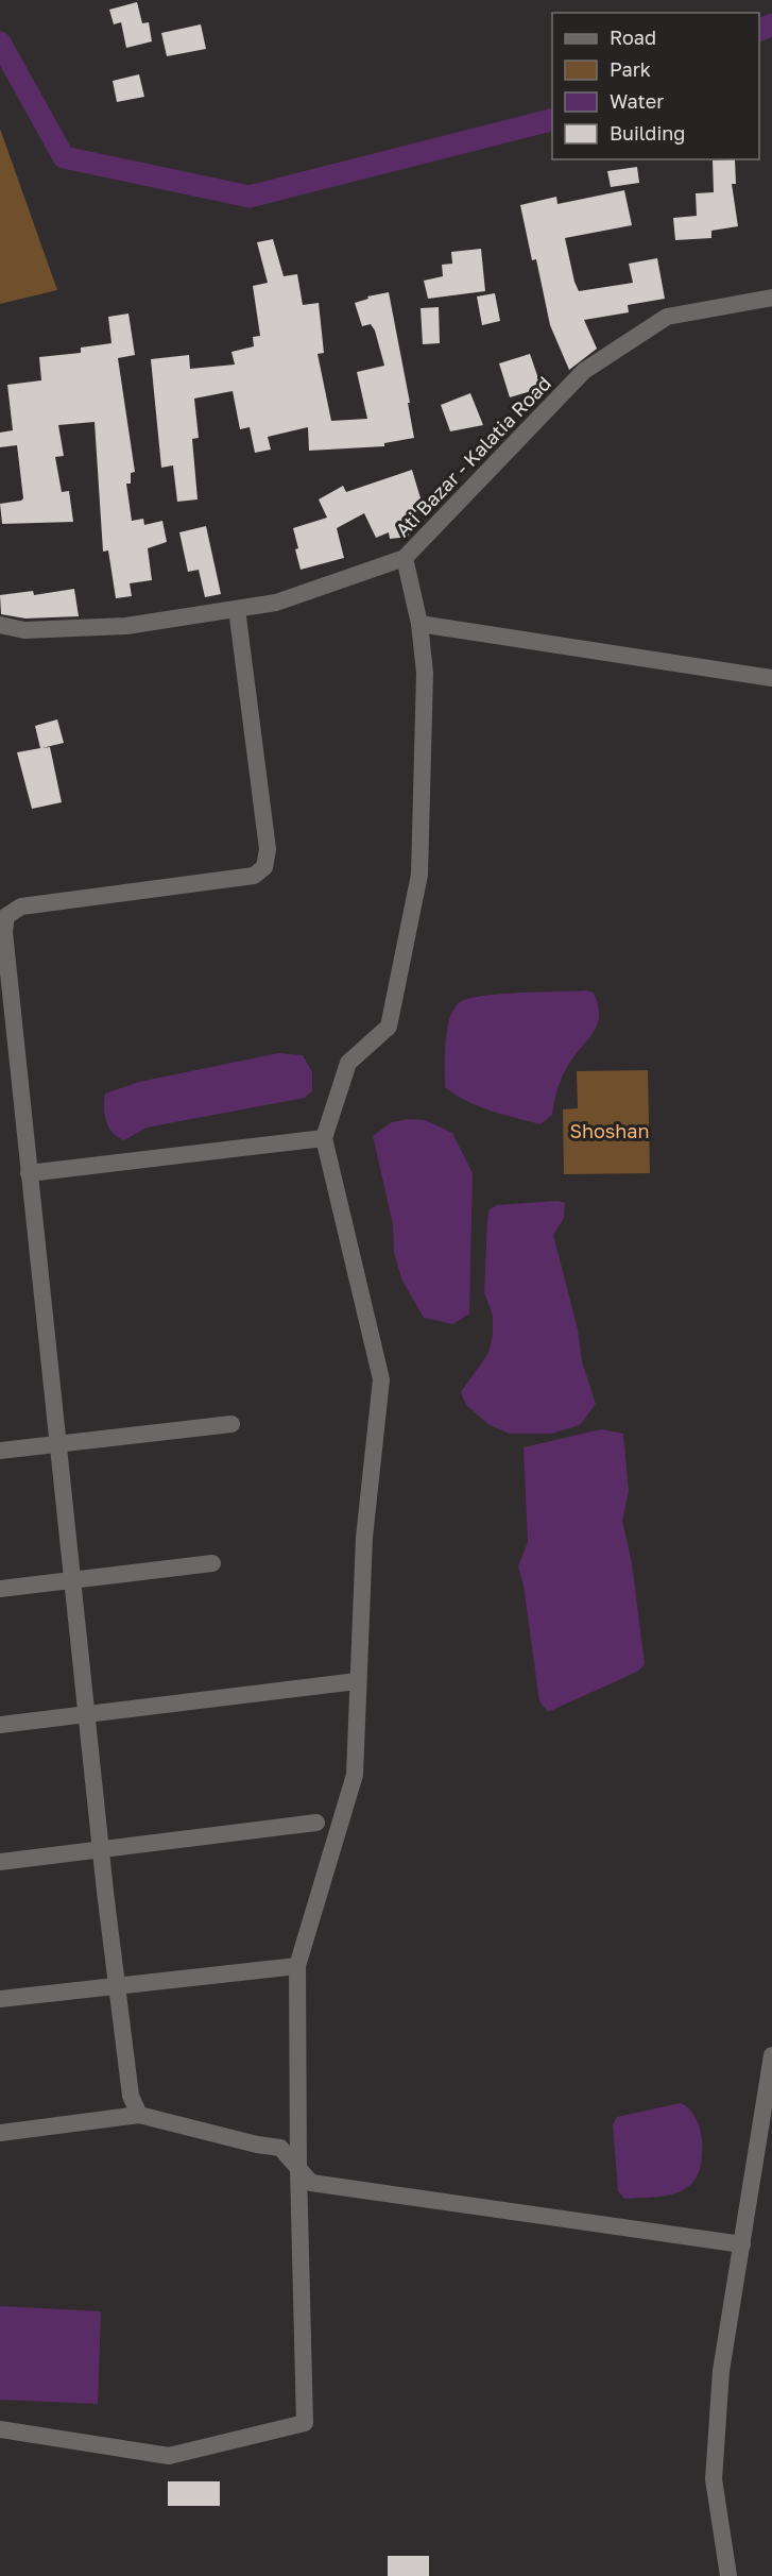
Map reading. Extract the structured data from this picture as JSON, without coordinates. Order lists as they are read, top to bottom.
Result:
{
  "streets": {
    "street": ["Ati Bazar - Kalatia Road"]
  },
  "parks": ["Shoshan"],
  "legend": [
    "Road",
    "Park",
    "Water",
    "Building"
  ]
}
